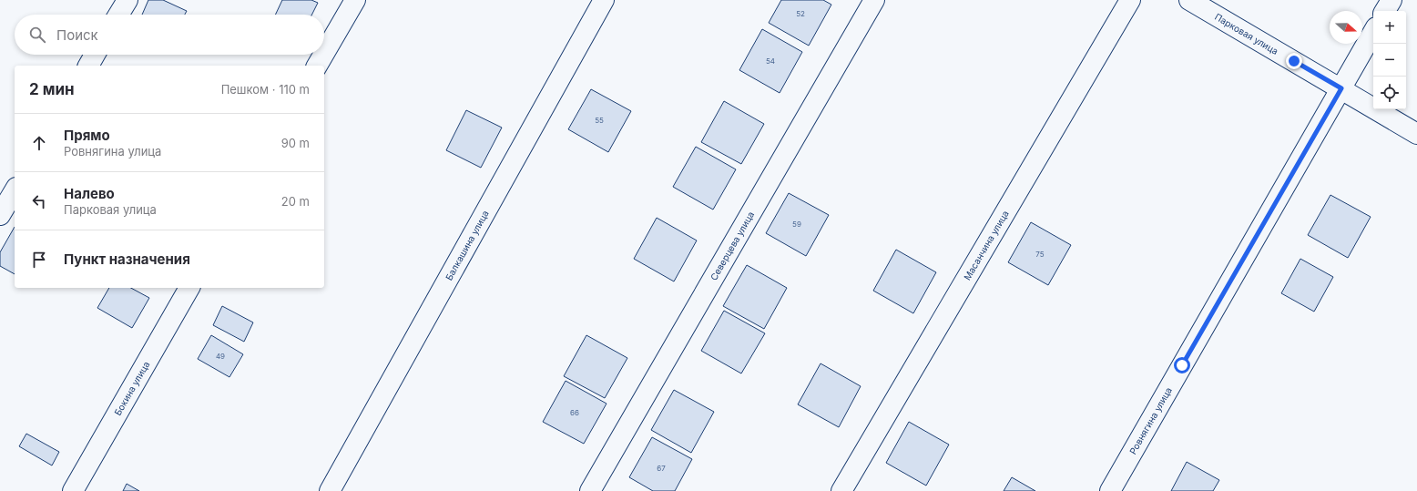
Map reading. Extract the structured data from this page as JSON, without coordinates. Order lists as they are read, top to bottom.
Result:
{
  "streets": {
    "street": [
      "Парковая улица",
      "Балкашина улица",
      "Северцева улица",
      "Масанчина улица",
      "Бокина улица",
      "Ровнягина улица"
    ]
  },
  "crossings": [
    ["Парковая улица", "Ровнягина улица"]
  ],
  "house_numbers": [
    "52",
    "54",
    "55",
    "59",
    "75",
    "49",
    "66",
    "67"
  ],
  "north": "right",
  "page": {
    "map_buttons": ["+", "−"],
    "search": "Поиск",
    "heading": ["2 мин", "Пешком · 110 m"],
    "list": [
      ["Прямо", "Ровнягина улица", "90 m"],
      ["Налево", "Парковая улица", "20 m"],
      "Пункт назначения"
    ]
  }
}
